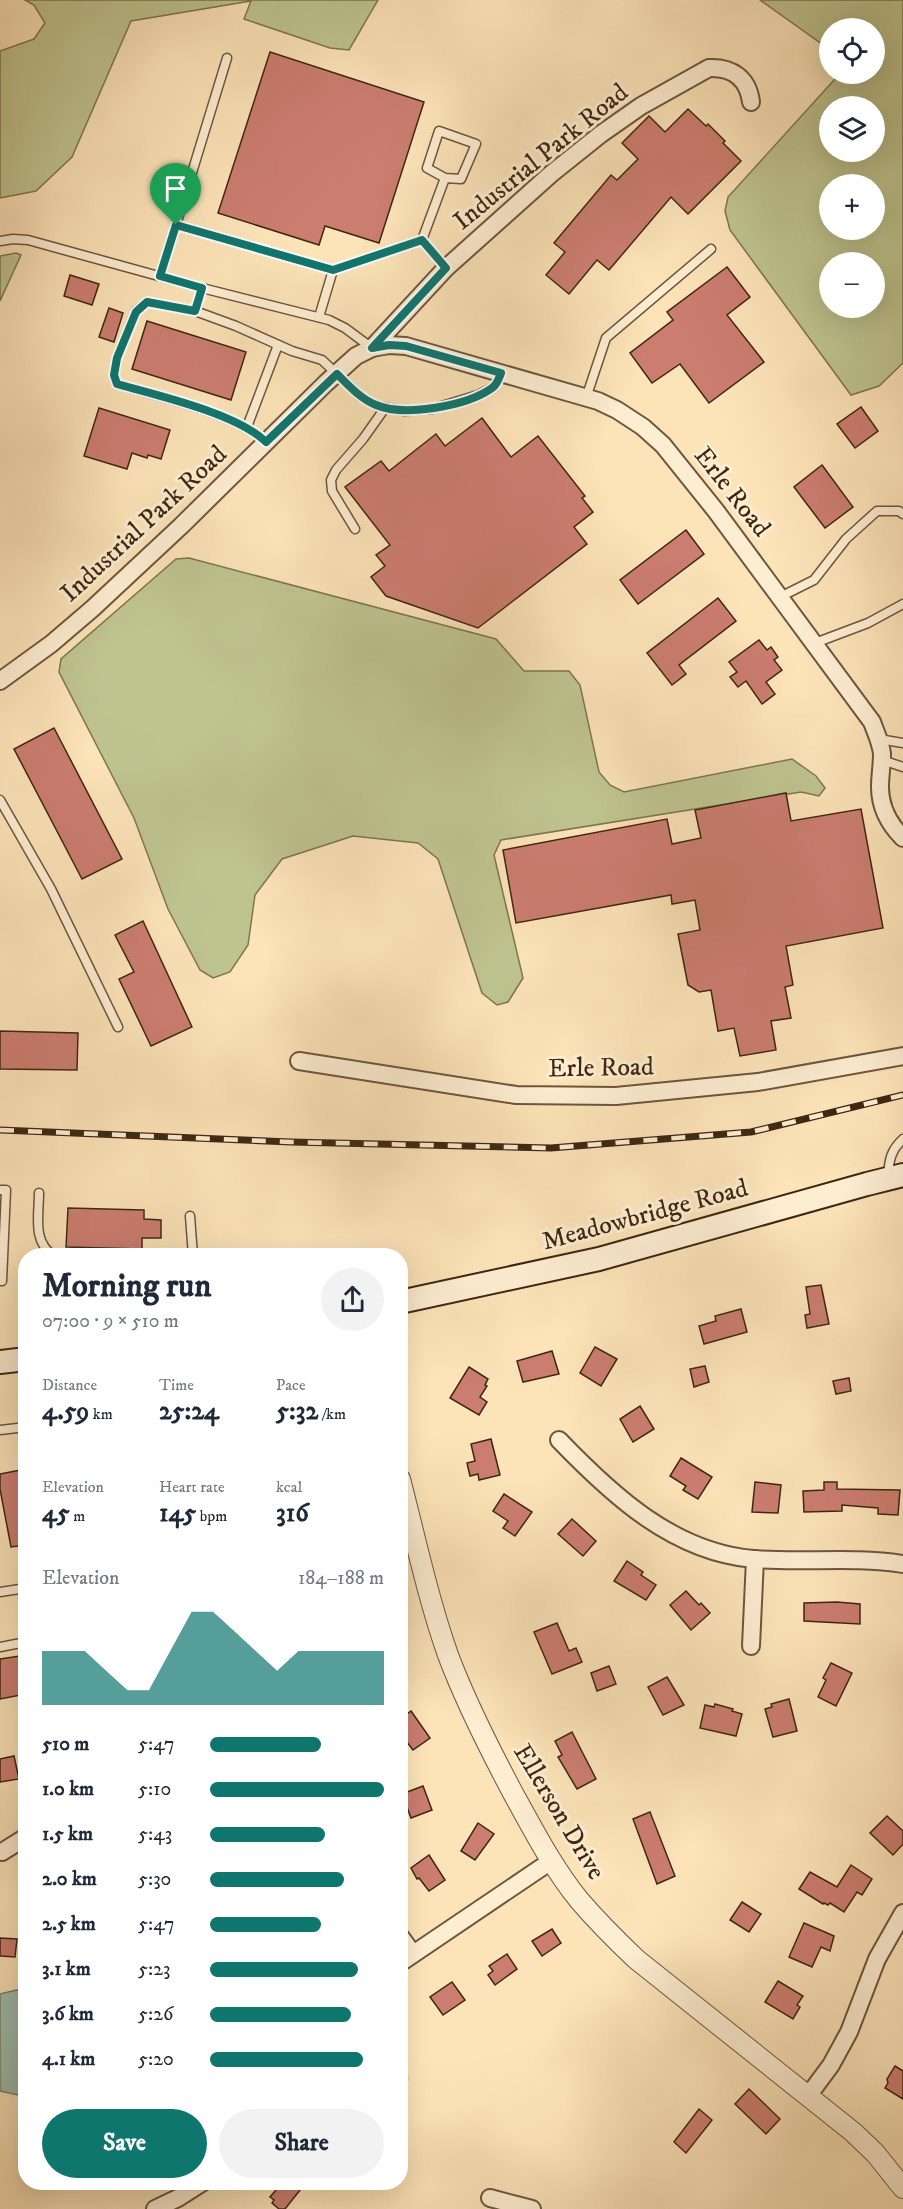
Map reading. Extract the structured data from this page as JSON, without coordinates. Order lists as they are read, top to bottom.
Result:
{
  "streets": {
    "main road": ["Meadowbridge Road"],
    "street": ["Industrial Park Road", "Erle Road", "Ellerson Drive"]
  },
  "crossings": [
    ["Industrial Park Road", "Erle Road"]
  ],
  "page": {
    "map_buttons": ["+", "−"],
    "heading": ["Morning run", "07:00 · 9 × 510 m"],
    "stats": [
      ["Distance", "4.59 km"],
      ["Time", "25:24"],
      ["Pace", "5:32 /km"],
      ["Elevation", "45 m"],
      ["Heart rate", "145 bpm"],
      ["kcal", "316"]
    ],
    "chart": ["Elevation", "184–188 m"],
    "list": [
      {
        "name": "510 m",
        "note": "5:47"
      },
      {
        "name": "1.0 km",
        "note": "5:10"
      },
      {
        "name": "1.5 km",
        "note": "5:43"
      },
      {
        "name": "2.0 km",
        "note": "5:30"
      },
      {
        "name": "2.5 km",
        "note": "5:47"
      },
      {
        "name": "3.1 km",
        "note": "5:23"
      },
      {
        "name": "3.6 km",
        "note": "5:26"
      },
      {
        "name": "4.1 km",
        "note": "5:20"
      }
    ],
    "buttons": ["Save", "Share"]
  }
}
